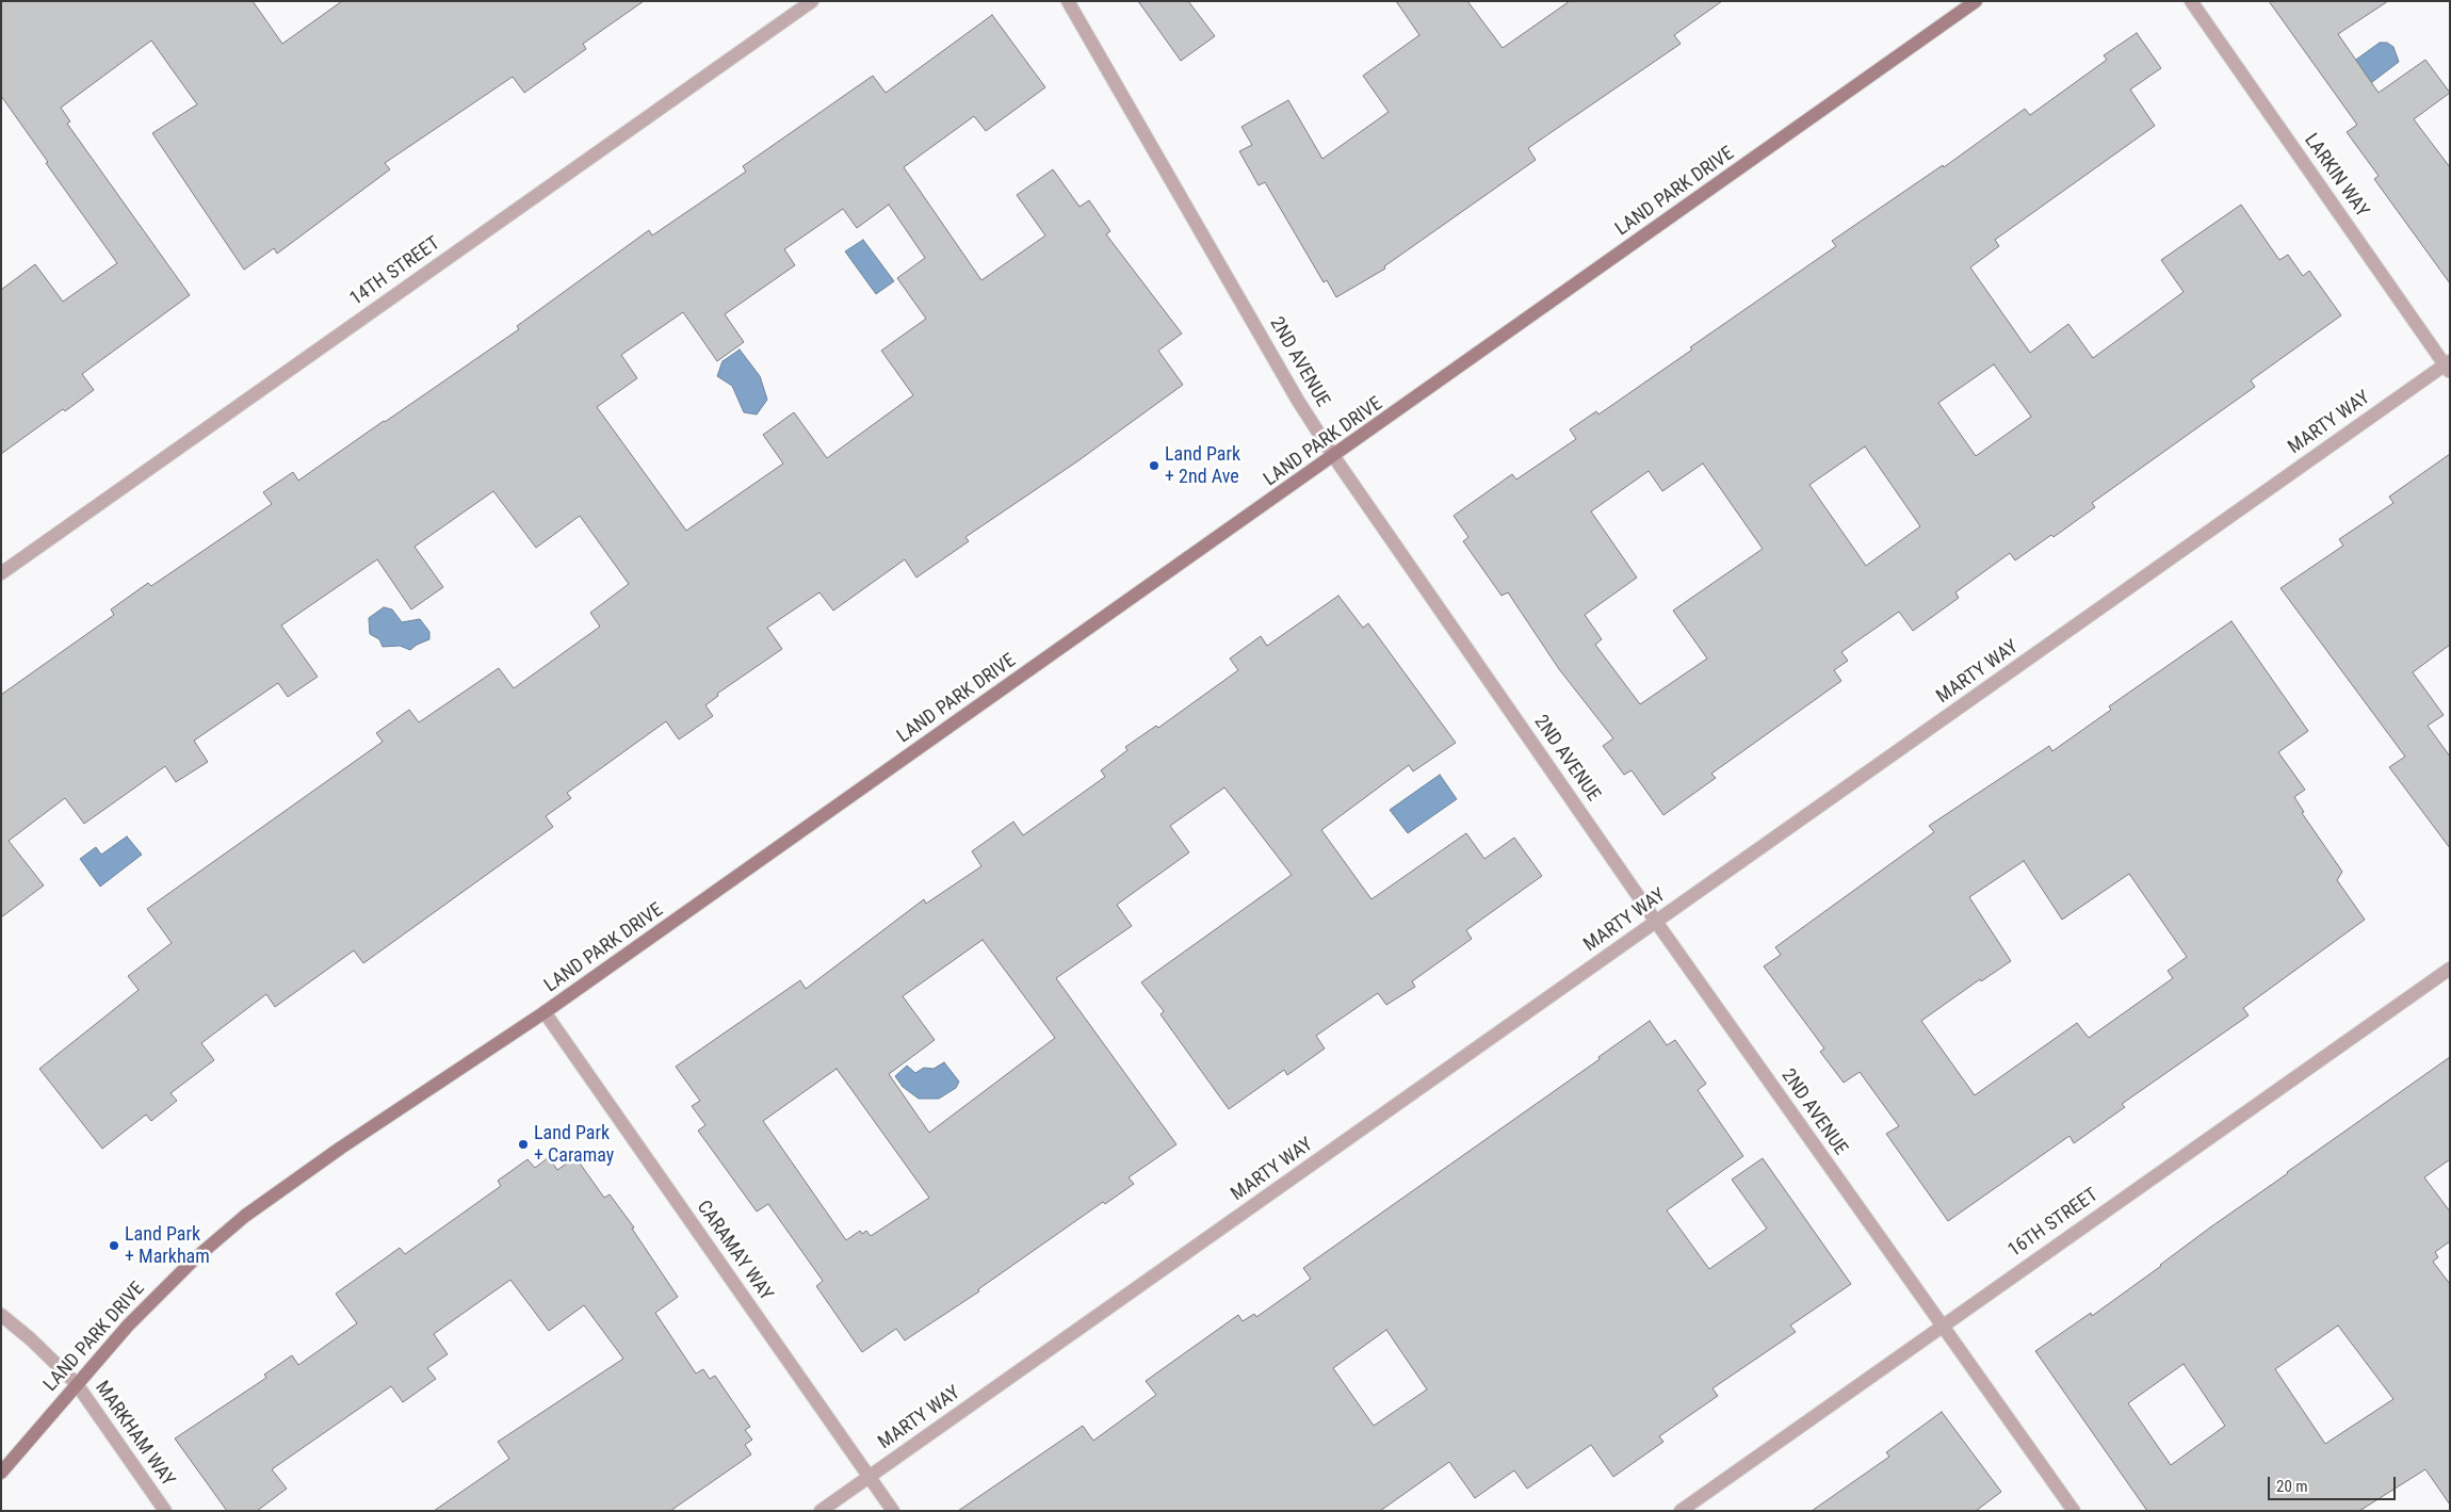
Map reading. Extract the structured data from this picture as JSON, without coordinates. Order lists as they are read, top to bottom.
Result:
{
  "streets": {
    "main road": ["LAND PARK DRIVE"],
    "street": [
      "LARKIN WAY",
      "14TH STREET",
      "2ND AVENUE",
      "MARTY WAY",
      "16TH STREET",
      "CARAMAY WAY",
      "MARKHAM WAY"
    ]
  },
  "crossings": [
    ["LARKIN WAY", "MARTY WAY"],
    ["LAND PARK DRIVE", "2ND AVENUE"],
    ["LAND PARK DRIVE", "CARAMAY WAY"],
    ["LAND PARK DRIVE", "MARKHAM WAY"],
    ["2ND AVENUE", "MARTY WAY"],
    ["2ND AVENUE", "16TH STREET"],
    ["MARTY WAY", "CARAMAY WAY"]
  ],
  "places": ["Land Park + 2nd Ave", "Land Park + Caramay", "Land Park + Markham"],
  "scale_bar": "20 m"
}
